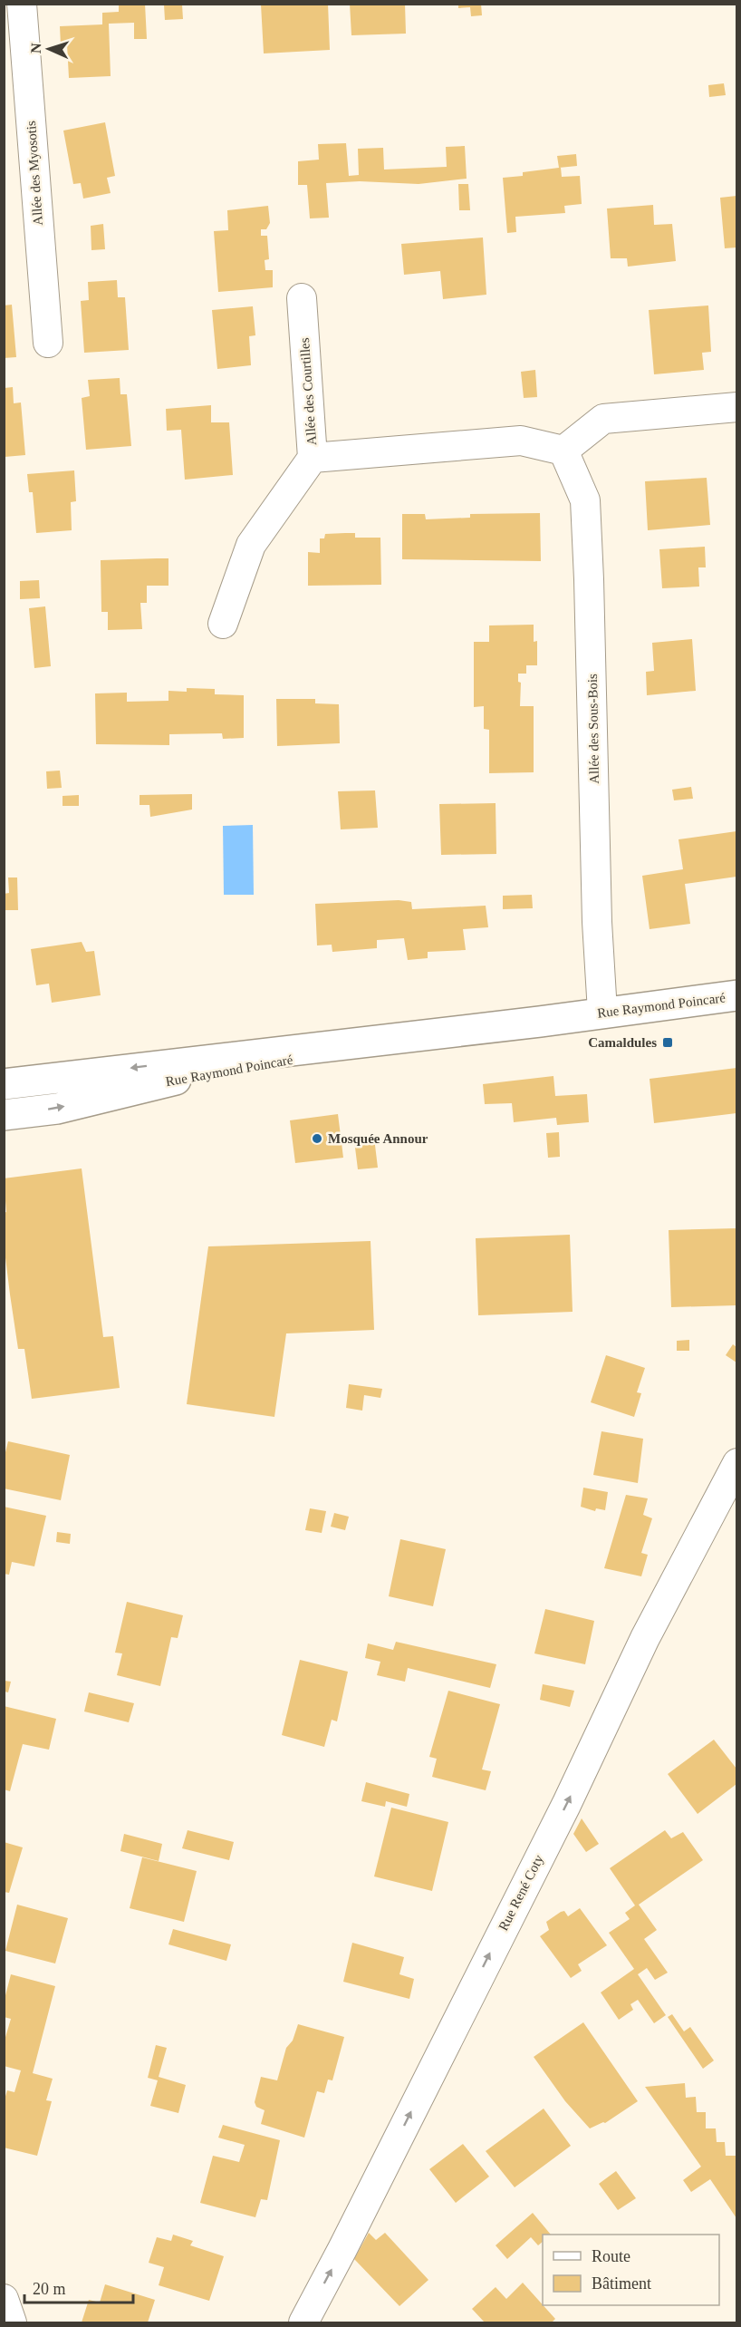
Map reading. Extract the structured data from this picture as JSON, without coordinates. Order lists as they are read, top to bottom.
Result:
{
  "streets": {
    "main road": ["Rue Raymond Poincaré"],
    "street": [
      "Allée des Myosotis",
      "Allée des Courtilles",
      "Allée des Sous-Bois",
      "Rue René Coty"
    ]
  },
  "crossings": [
    ["Allée des Sous-Bois", "Rue Raymond Poincaré"]
  ],
  "one_way": ["Rue René Coty"],
  "places": {
    "transit": ["Camaldules"],
    "other": ["Mosquée Annour"]
  },
  "legend": ["Route", "Bâtiment"],
  "scale_bar": "20 m",
  "north": "left"
}
